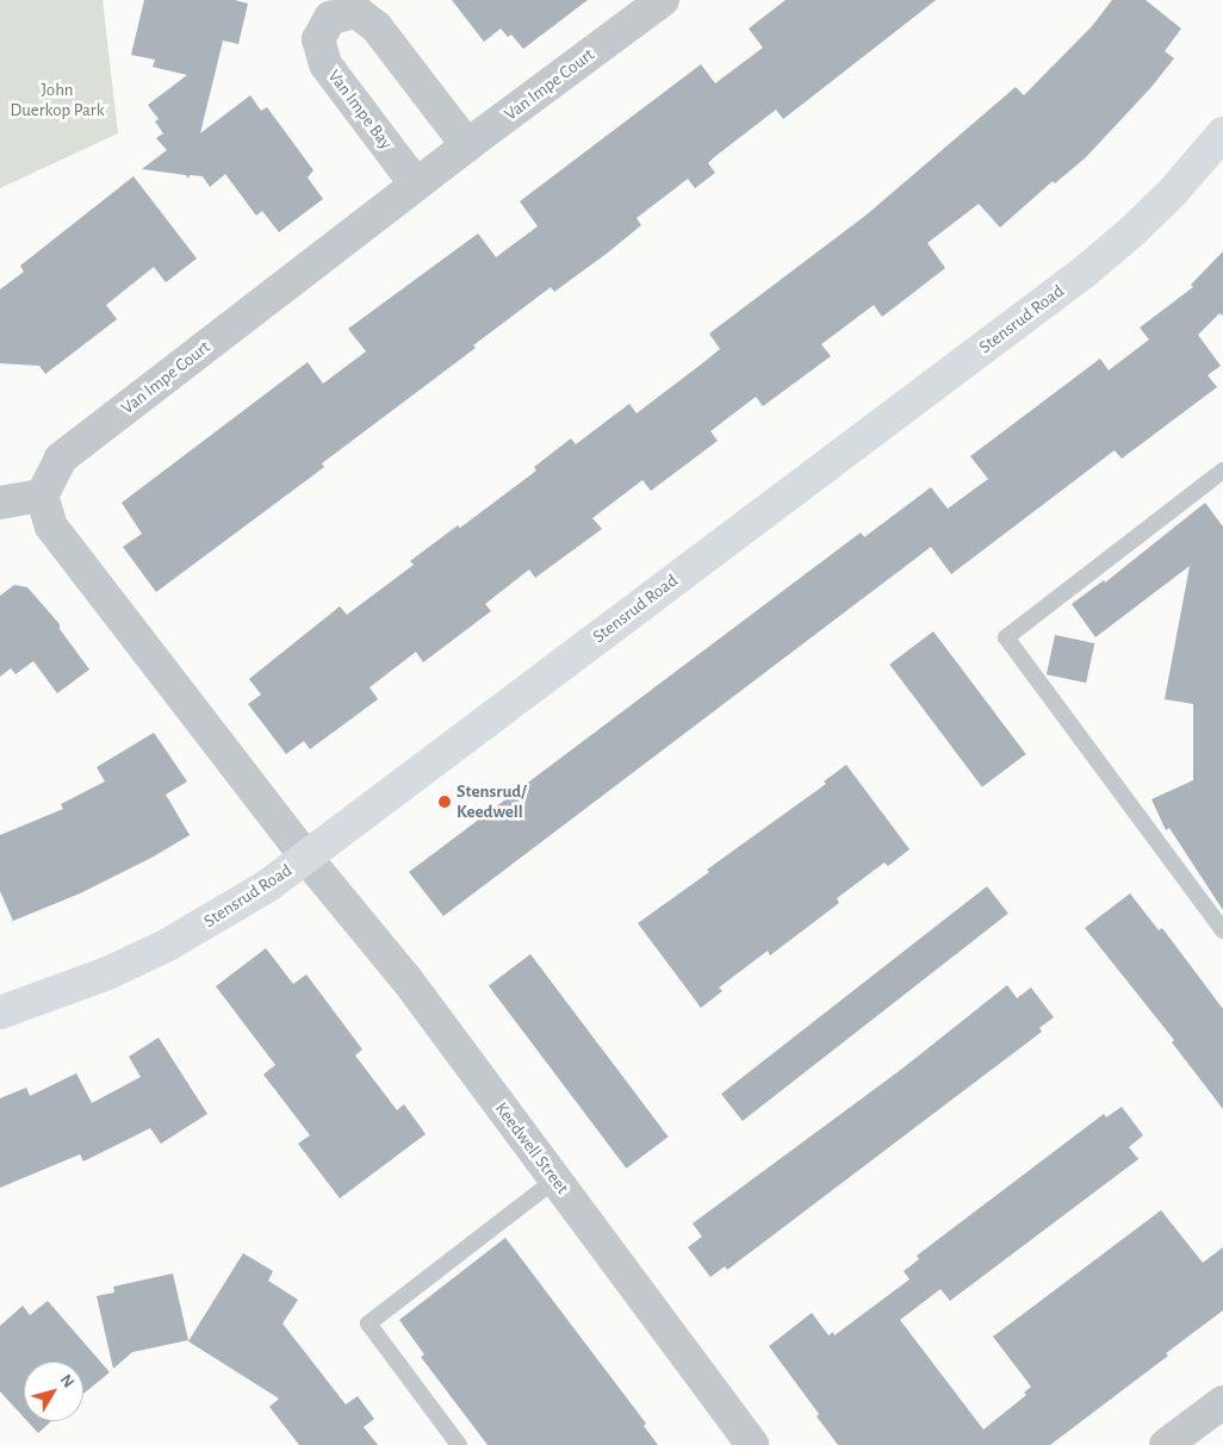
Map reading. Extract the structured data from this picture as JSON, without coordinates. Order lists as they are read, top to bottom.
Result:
{
  "streets": {
    "street": [
      "Van Impe Court",
      "Van Impe Bay",
      "Stensrud Road",
      "Keedwell Street"
    ]
  },
  "crossings": [
    ["Van Impe Court", "Van Impe Bay"],
    ["Stensrud Road", "Keedwell Street"]
  ],
  "parks": ["John Duerkop Park"],
  "places": ["Stensrud/ Keedwell"],
  "north": "top right"
}
